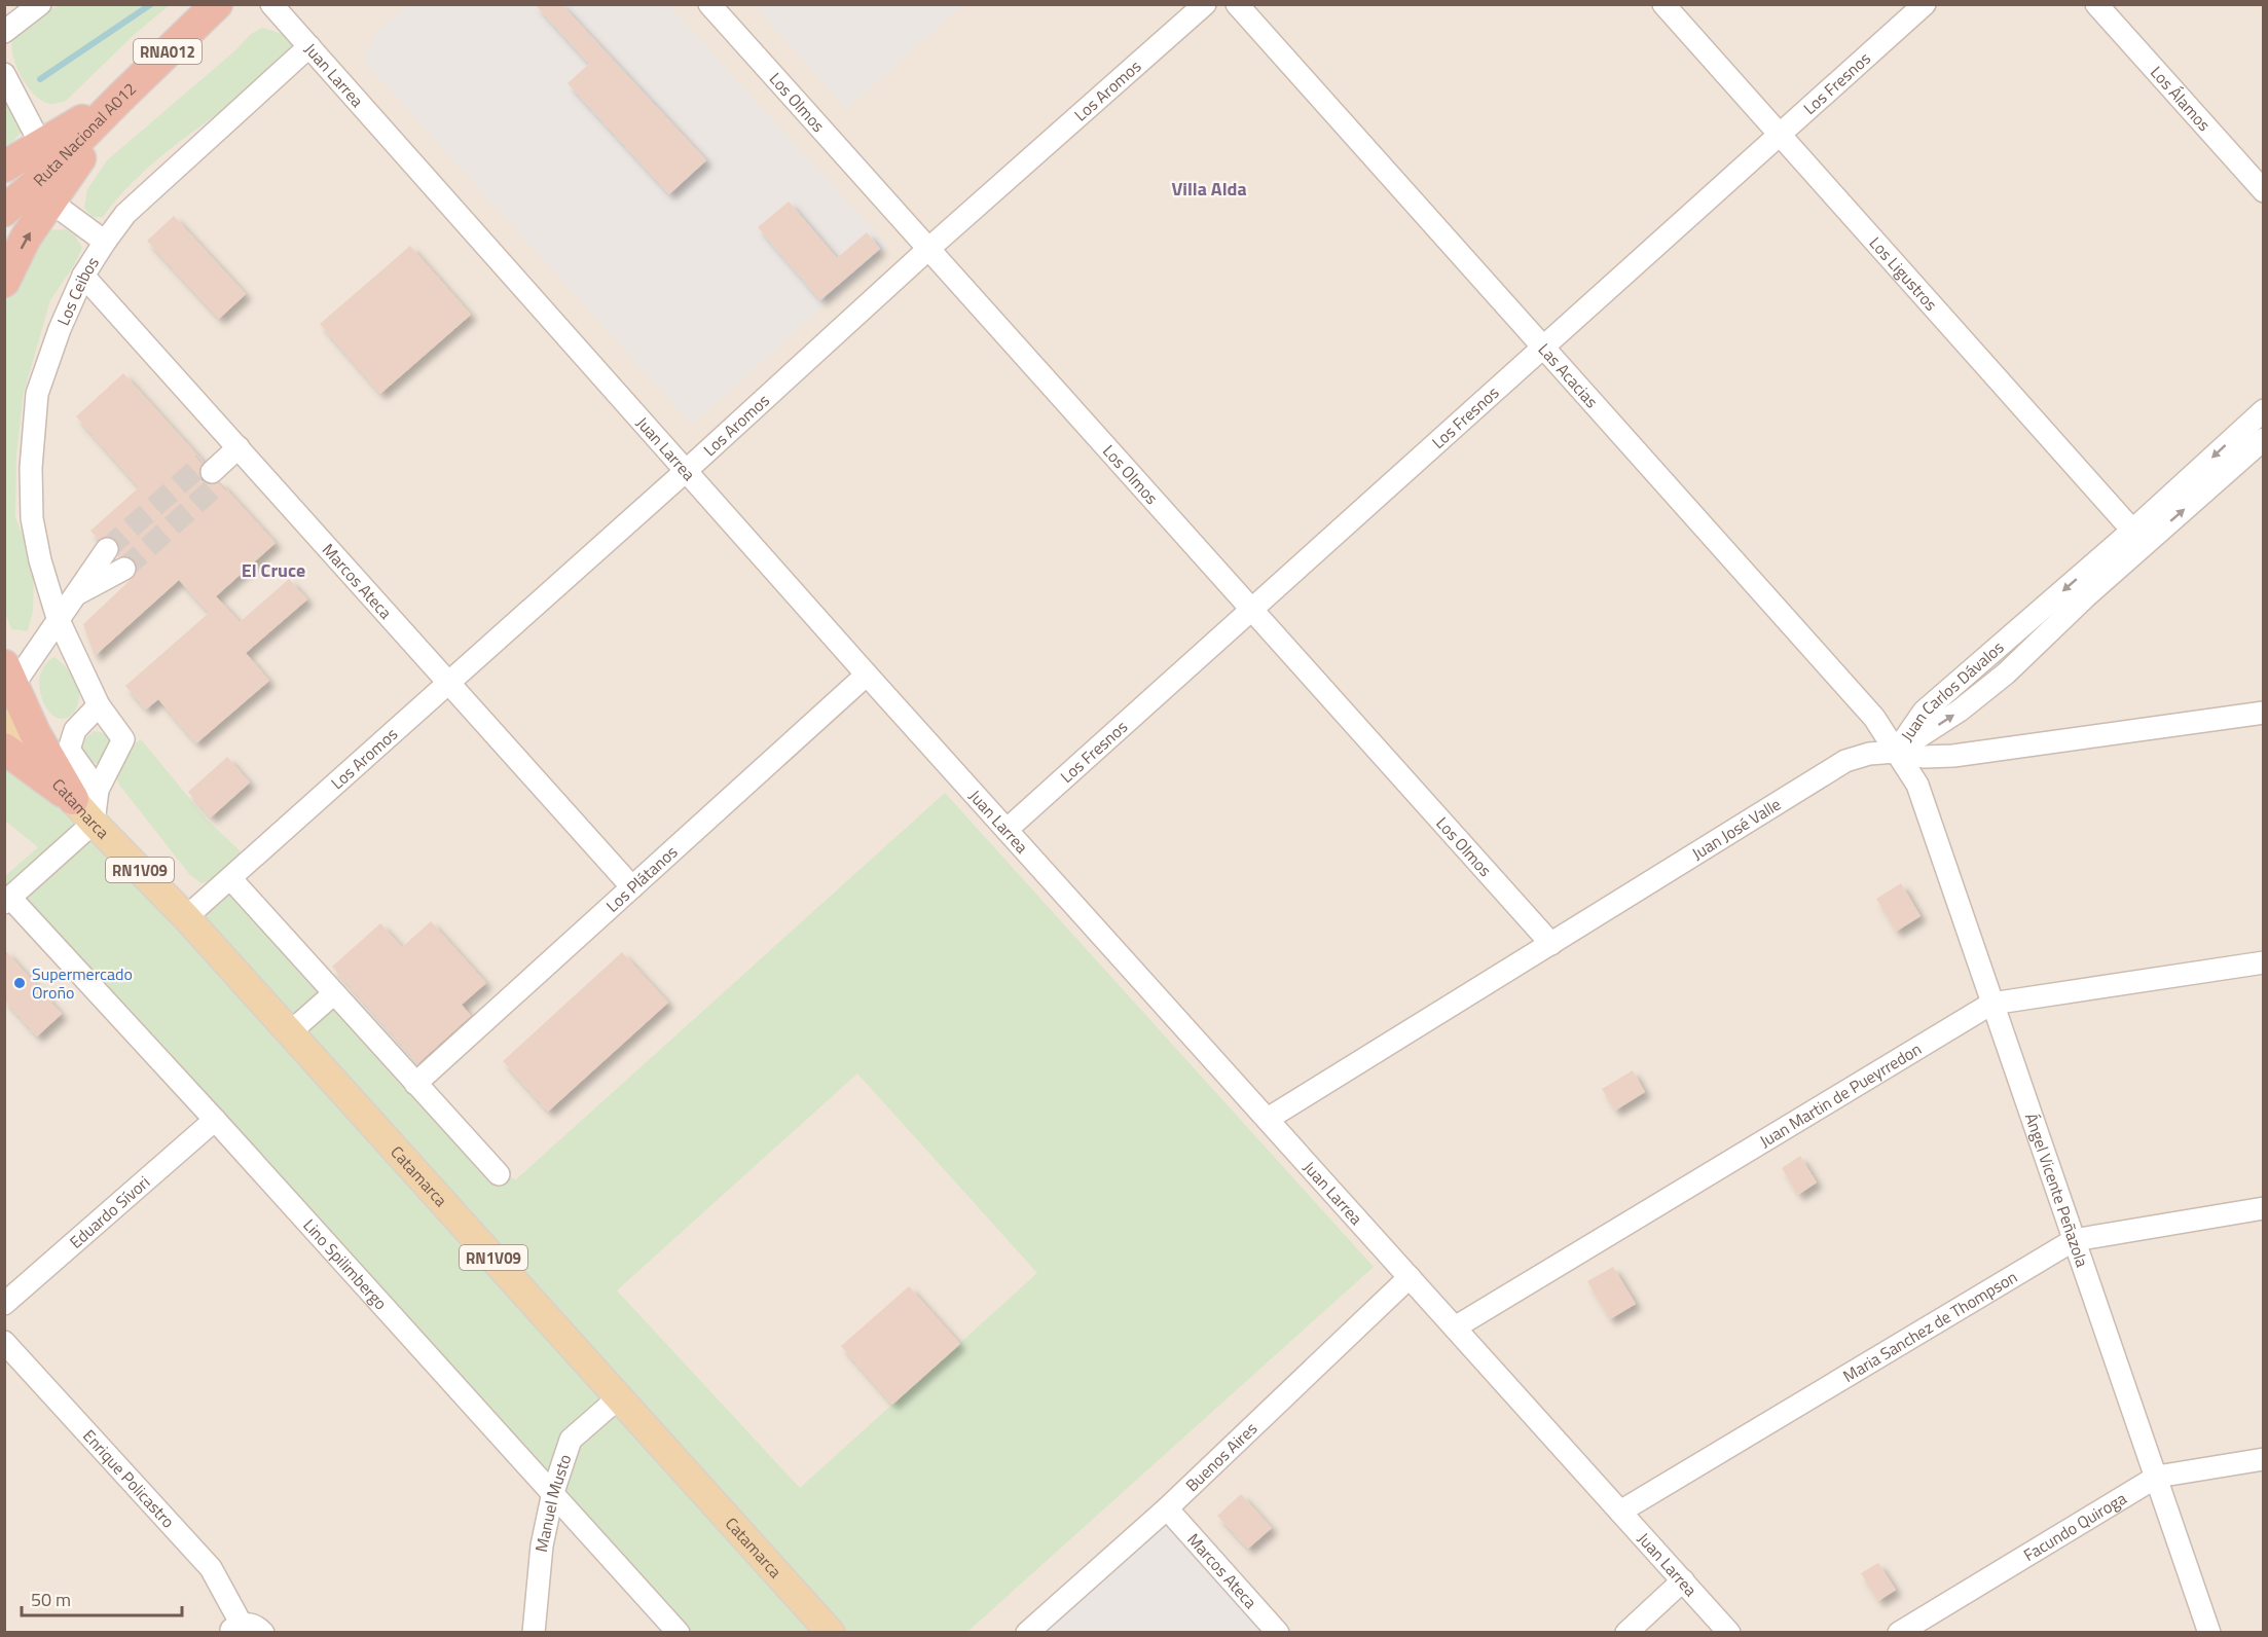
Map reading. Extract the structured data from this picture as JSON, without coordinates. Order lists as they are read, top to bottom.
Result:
{
  "streets": {
    "highway": ["RNA012", "Ruta Nacional A012"],
    "main road": ["Catamarca", "RN1V09"],
    "street": [
      "Juan Larrea",
      "Los Fresnos",
      "Los Aromos",
      "Los Álamos",
      "Los Olmos",
      "Los Ligustros",
      "Los Ceibos",
      "Las Acacias",
      "Marcos Ateca",
      "Juan Carlos Dávalos",
      "Juan José Valle",
      "Los Plátanos",
      "Juan Martin de Pueyrredon",
      "Ángel Vicente Peñazola",
      "Eduardo Sívori",
      "Lino Spilimbergo",
      "Maria Sanchez de Thompson",
      "Buenos Aires",
      "Enrique Policastro",
      "Manuel Musto",
      "Facundo Quiroga"
    ]
  },
  "crossings": [
    ["Juan Larrea", "Los Fresnos"],
    ["Juan Larrea", "Los Aromos"],
    ["Juan Larrea", "Los Ceibos"],
    ["Juan Larrea", "Juan José Valle"],
    ["Juan Larrea", "Los Plátanos"],
    ["Juan Larrea", "Juan Martin de Pueyrredon"],
    ["Juan Larrea", "Maria Sanchez de Thompson"],
    ["Juan Larrea", "Buenos Aires"],
    ["Los Fresnos", "Los Olmos"],
    ["Los Fresnos", "Los Ligustros"],
    ["Los Fresnos", "Las Acacias"],
    ["Los Aromos", "Los Olmos"],
    ["Los Aromos", "Marcos Ateca"],
    ["Los Aromos", "Catamarca"],
    ["Los Olmos", "Juan José Valle"],
    ["Los Ligustros", "Juan Carlos Dávalos"],
    ["Los Ceibos", "Marcos Ateca"],
    ["Los Ceibos", "Catamarca"],
    ["Las Acacias", "Juan Carlos Dávalos"],
    ["Las Acacias", "Juan José Valle"],
    ["Las Acacias", "Ángel Vicente Peñazola"],
    ["Marcos Ateca", "Los Plátanos"],
    ["Marcos Ateca", "Buenos Aires"],
    ["Juan Carlos Dávalos", "Juan José Valle"],
    ["Juan Carlos Dávalos", "Ángel Vicente Peñazola"],
    ["Catamarca", "Manuel Musto"],
    ["Juan José Valle", "Ángel Vicente Peñazola"],
    ["Juan Martin de Pueyrredon", "Ángel Vicente Peñazola"],
    ["Ángel Vicente Peñazola", "Maria Sanchez de Thompson"],
    ["Ángel Vicente Peñazola", "Facundo Quiroga"],
    ["Eduardo Sívori", "Lino Spilimbergo"],
    ["Lino Spilimbergo", "Manuel Musto"]
  ],
  "districts": ["Villa Alda", "El Cruce"],
  "places": ["Supermercado Oroño"],
  "scale_bar": "50 m"
}
